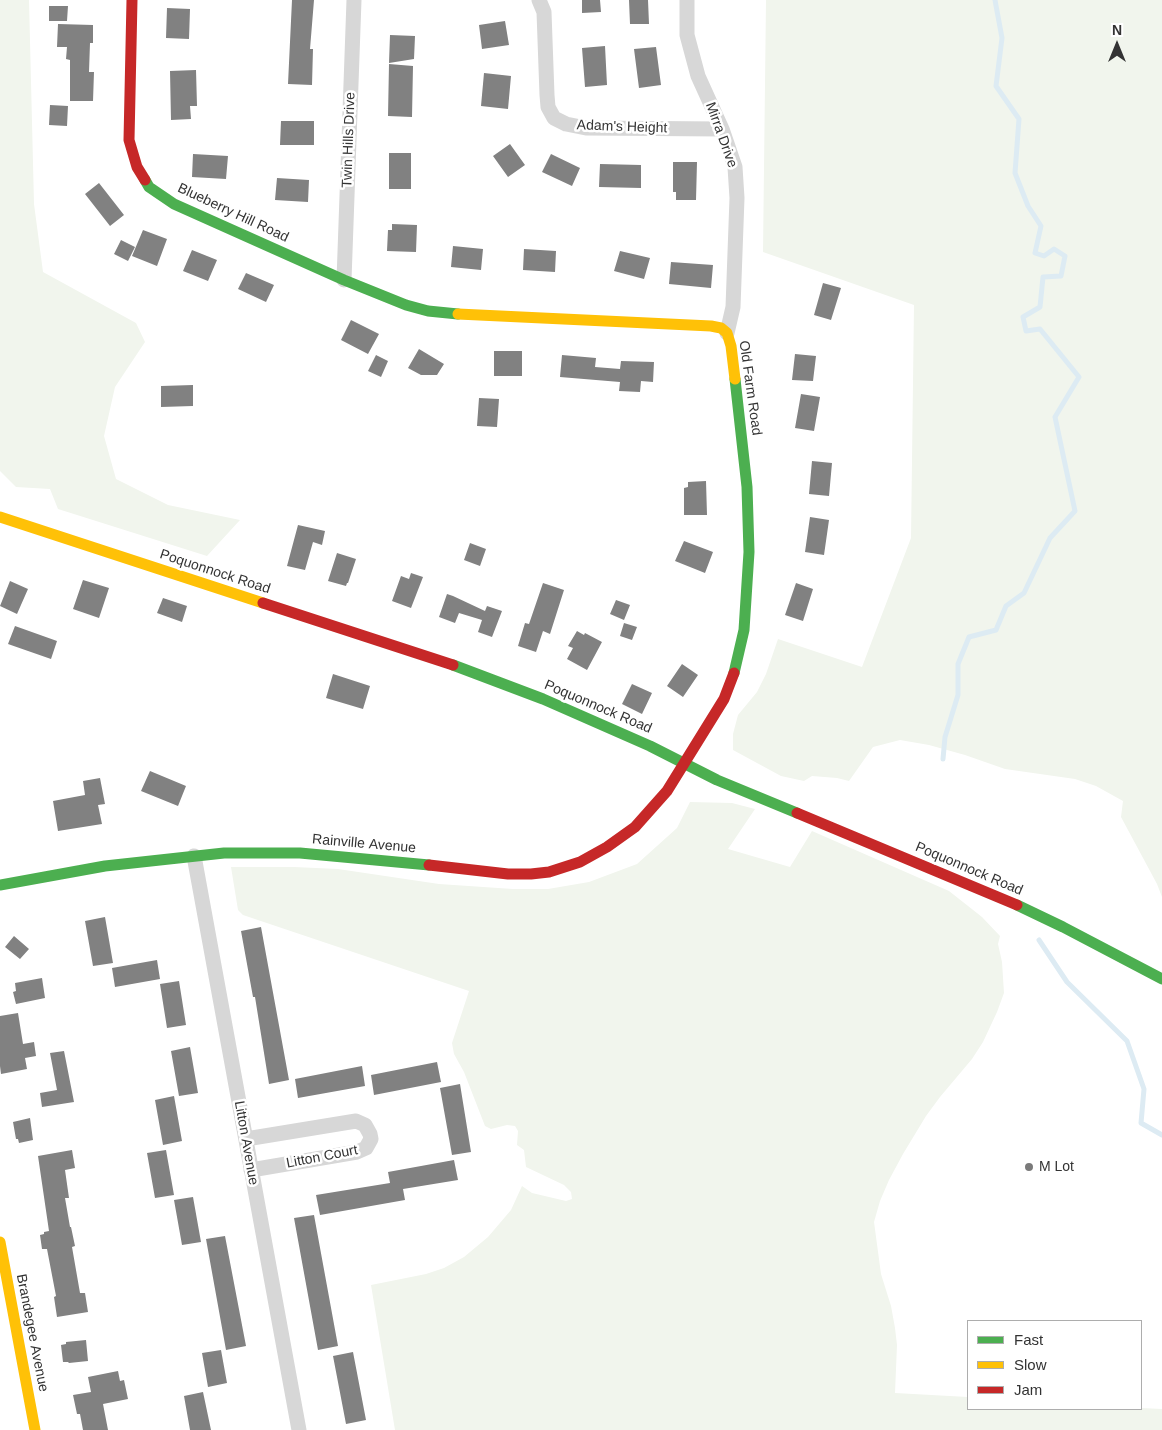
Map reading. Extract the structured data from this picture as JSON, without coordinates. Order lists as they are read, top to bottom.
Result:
{
  "streets": {
    "street": [
      "Adam's Height",
      "Mirra Drive",
      "Twin Hills Drive",
      "Blueberry Hill Road",
      "Old Farm Road",
      "Poquonnock Road",
      "Rainville Avenue",
      "Litton Avenue",
      "Litton Court",
      "Brandegee Avenue"
    ]
  },
  "crossings": [
    ["Adam's Height", "Mirra Drive"],
    ["Mirra Drive", "Old Farm Road"],
    ["Twin Hills Drive", "Blueberry Hill Road"],
    ["Twin Hills Drive", "Old Farm Road"],
    ["Blueberry Hill Road", "Old Farm Road"],
    ["Old Farm Road", "Poquonnock Road"],
    ["Old Farm Road", "Rainville Avenue"],
    ["Poquonnock Road", "Rainville Avenue"],
    ["Rainville Avenue", "Litton Avenue"],
    ["Litton Avenue", "Litton Court"]
  ],
  "places": ["M Lot"],
  "legend": ["Fast", "Slow", "Jam"],
  "north": "top"
}
